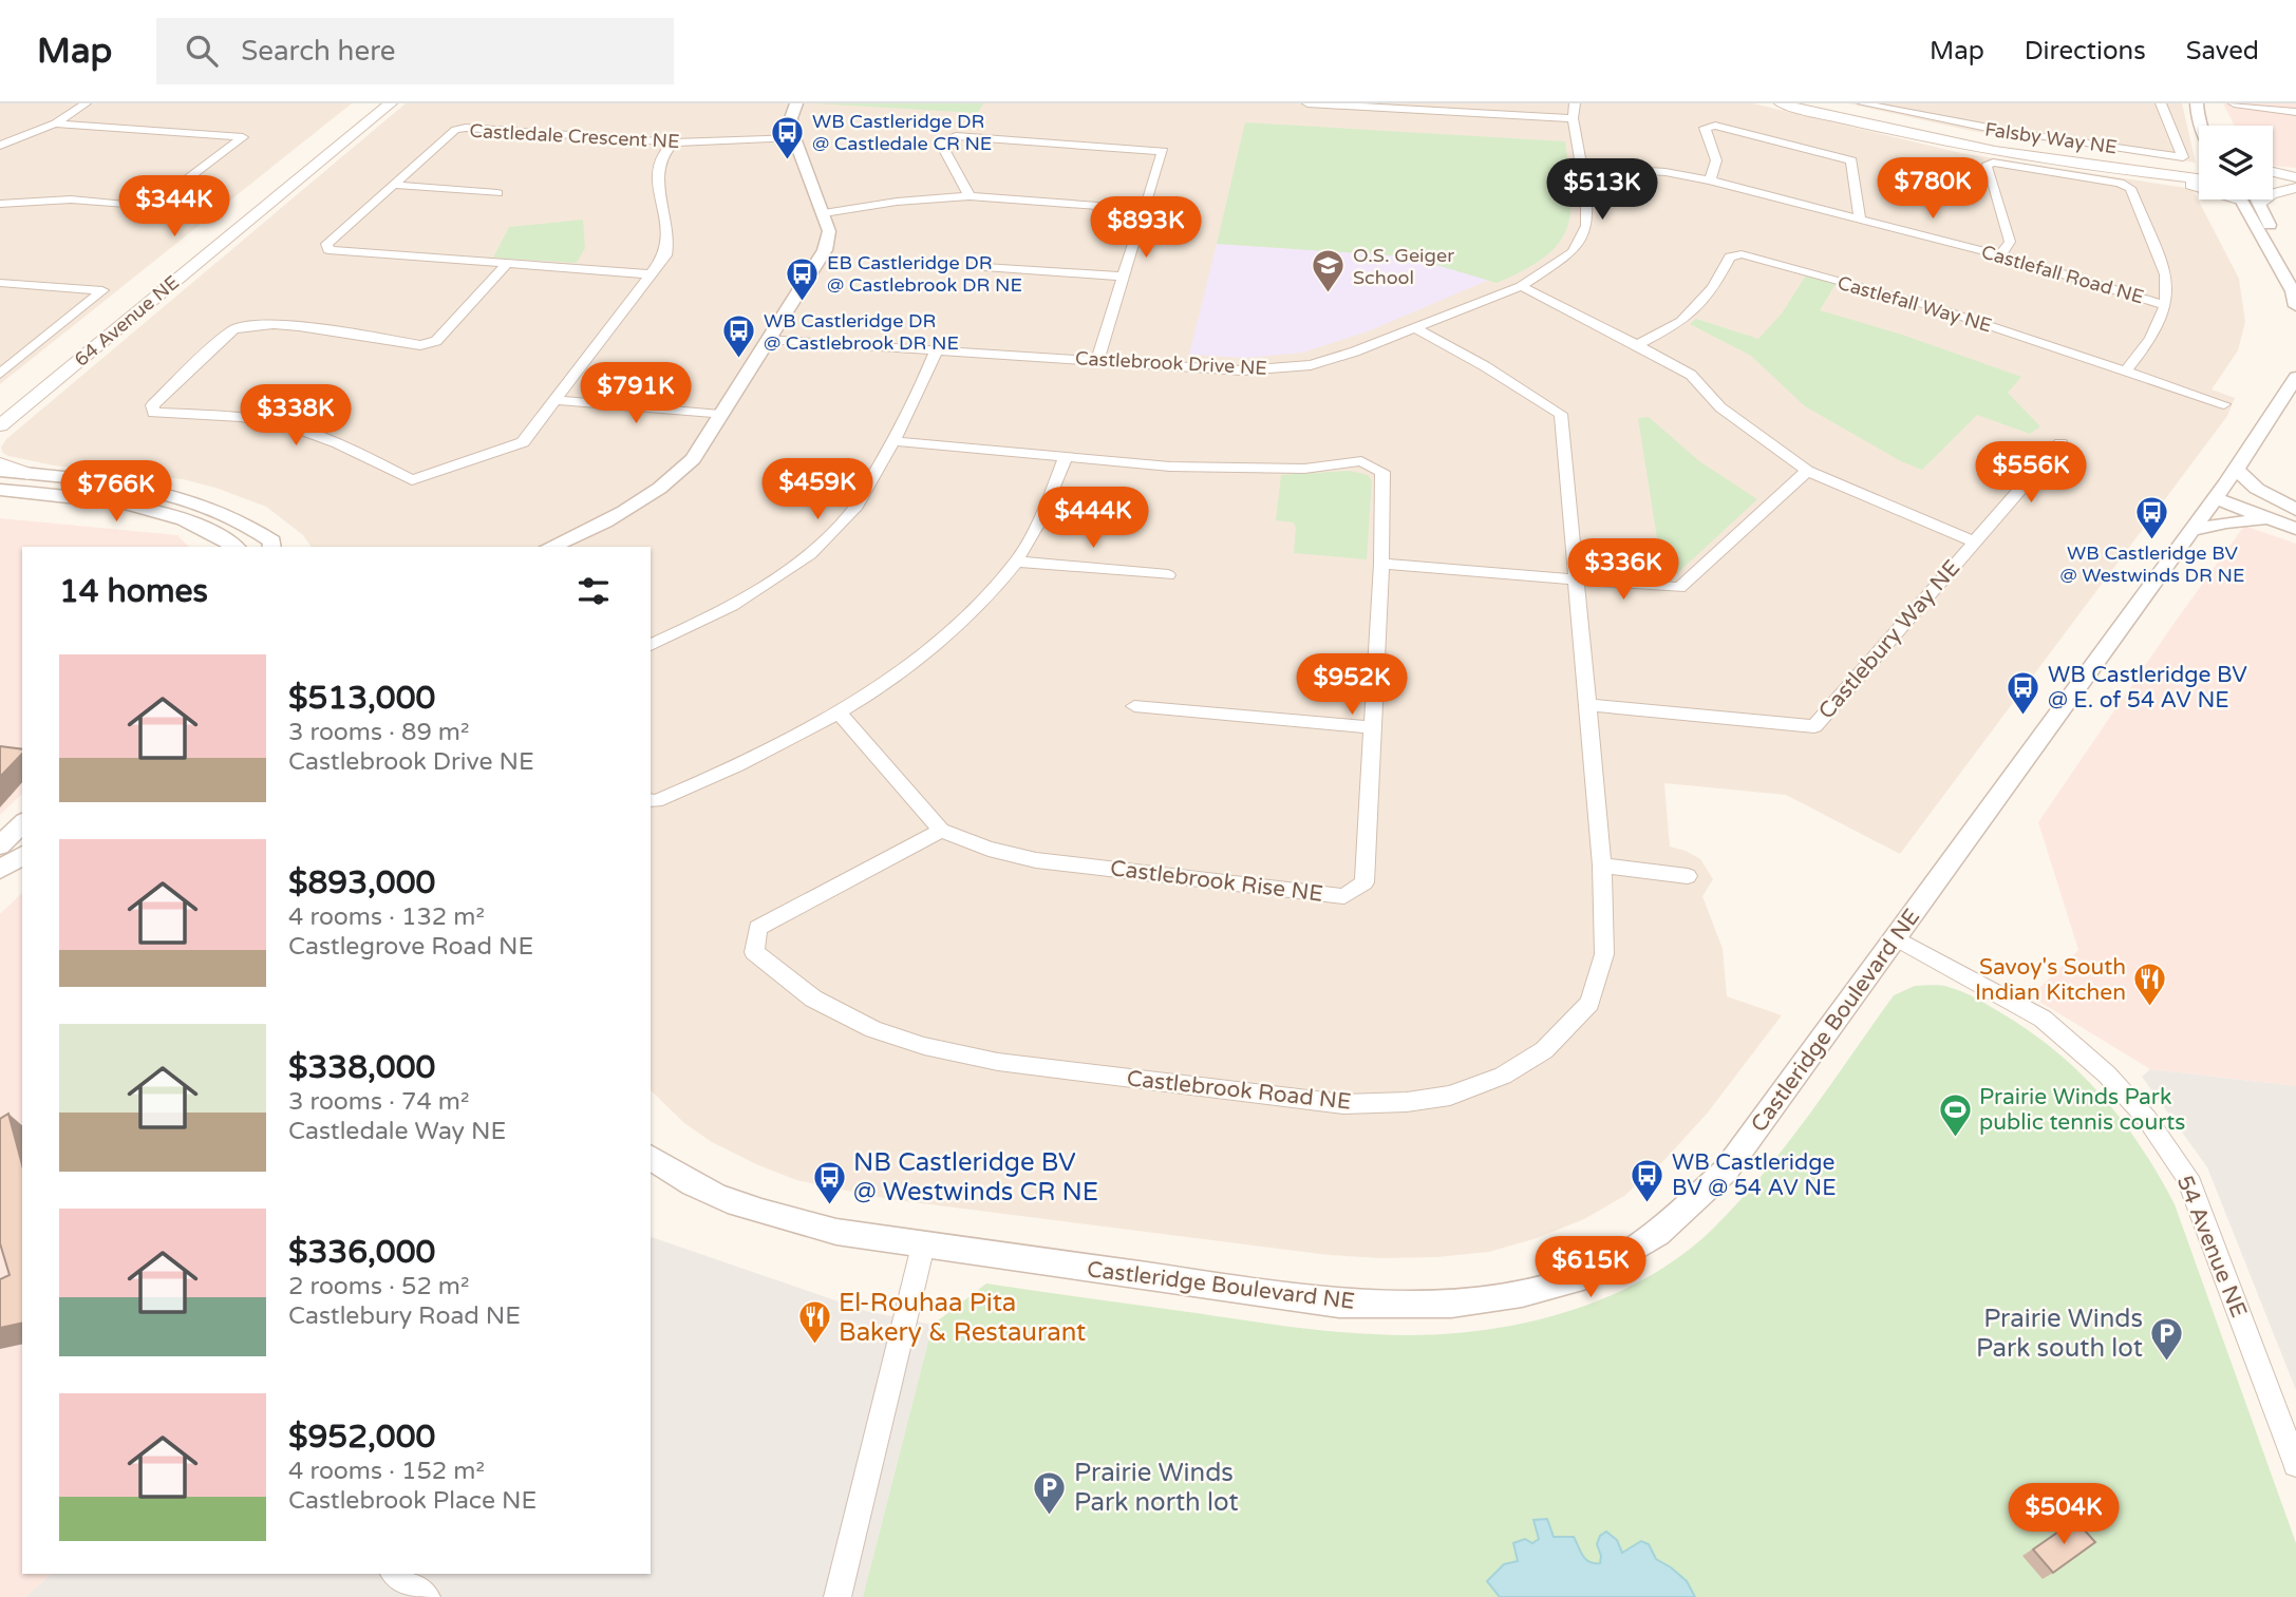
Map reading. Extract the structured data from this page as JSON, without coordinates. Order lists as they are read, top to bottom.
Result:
{
  "streets": {
    "main road": ["64 Avenue NE"],
    "street": [
      "Castledale Crescent NE",
      "Falsby Way NE",
      "Castlefall Road NE",
      "Castlefall Way NE",
      "Castlebrook Drive NE",
      "Castlebury Way NE",
      "Castlebrook Rise NE",
      "Castleridge Boulevard NE",
      "Castlebrook Road NE",
      "54 Avenue NE"
    ]
  },
  "crossings": [
    ["Castlefall Road NE", "Castlefall Way NE"],
    ["Castlefall Road NE", "Castlebrook Drive NE"],
    ["Castlefall Way NE", "Castlebury Way NE"],
    ["Castlebrook Drive NE", "Castlebury Way NE"],
    ["Castlebrook Drive NE", "Castlebrook Road NE"],
    ["Castlebury Way NE", "Castlebrook Road NE"],
    ["Castlebrook Rise NE", "Castlebrook Road NE"],
    ["Castleridge Boulevard NE", "54 Avenue NE"]
  ],
  "places": {
    "bus stop": [
      "WB Castleridge DR @ Castledale CR NE",
      "EB Castleridge DR @ Castlebrook DR NE",
      "WB Castleridge DR @ Castlebrook DR NE",
      "WB Castleridge BV @ Westwinds DR NE",
      "WB Castleridge BV @ E. of 54 AV NE",
      "WB Castleridge BV @ 54 AV NE",
      "NB Castleridge BV @ Westwinds CR NE"
    ],
    "school or university": ["O.S. Geiger School"],
    "restaurant": ["Savoy's South Indian Kitchen", "El-Rouhaa Pita Bakery & Restaurant"],
    "sports": ["Prairie Winds Park public tennis courts"],
    "parking": ["Prairie Winds Park south lot", "Prairie Winds Park north lot"]
  },
  "page": {
    "header": "Map",
    "search": "Search here",
    "nav": ["Map", "Directions", "Saved"],
    "price": [
      "$780K",
      "$513K",
      "$344K",
      "$893K",
      "$791K",
      "$338K",
      "$556K",
      "$459K",
      "$766K",
      "$444K",
      "$336K",
      "$952K",
      "$615K",
      "$504K"
    ],
    "heading": "14 homes",
    "list": [
      {
        "name": "$513,000",
        "note": "3 rooms · 89 m² · Castlebrook Drive NE"
      },
      {
        "name": "$893,000",
        "note": "4 rooms · 132 m² · Castlegrove Road NE"
      },
      {
        "name": "$338,000",
        "note": "3 rooms · 74 m² · Castledale Way NE"
      },
      {
        "name": "$336,000",
        "note": "2 rooms · 52 m² · Castlebury Road NE"
      },
      {
        "name": "$952,000",
        "note": "4 rooms · 152 m² · Castlebrook Place NE"
      }
    ]
  }
}
